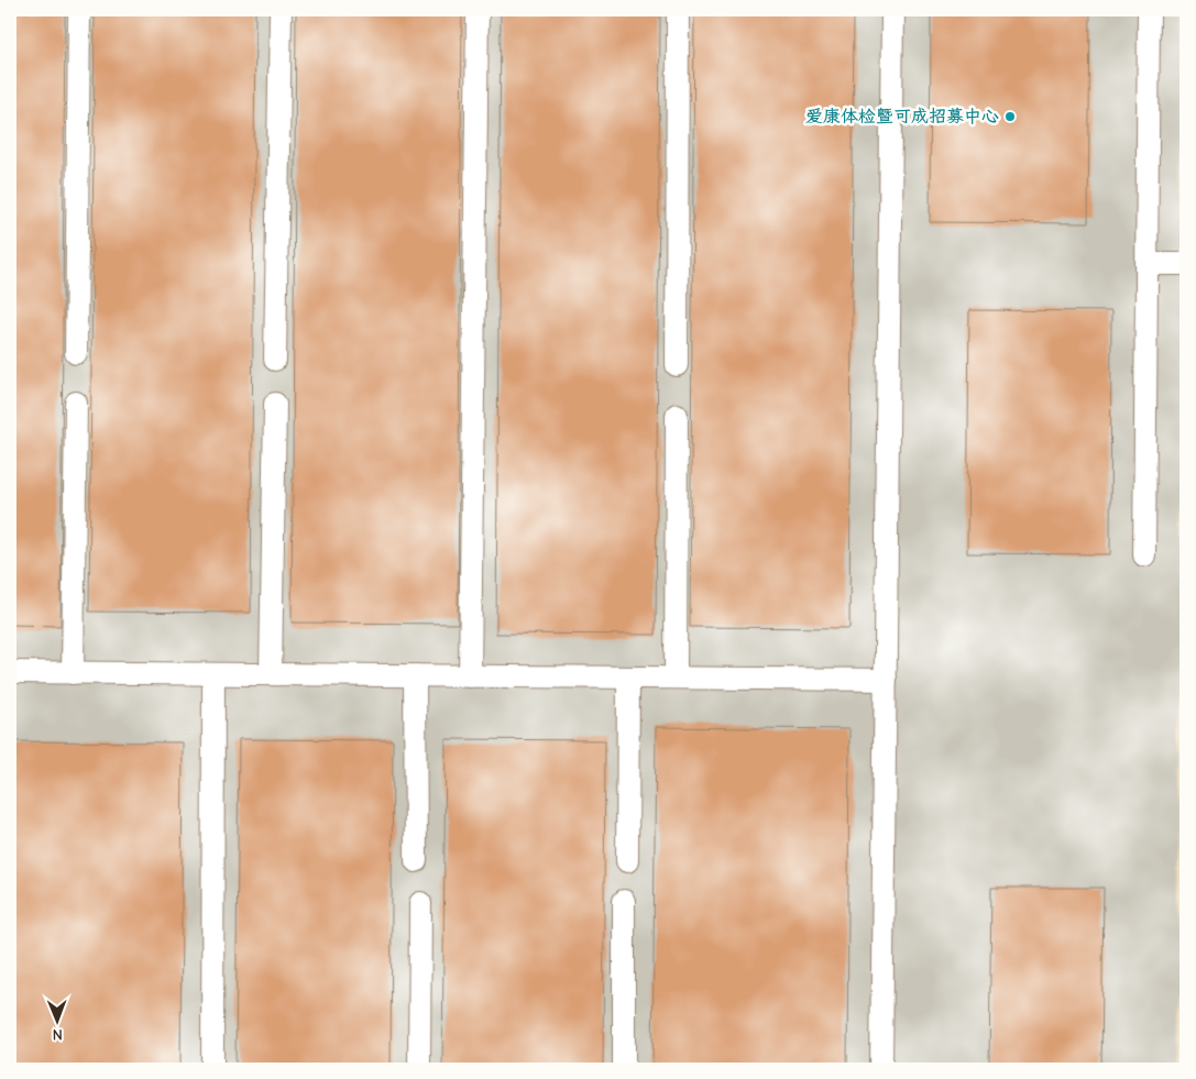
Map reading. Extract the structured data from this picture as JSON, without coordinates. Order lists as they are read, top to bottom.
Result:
{
  "places": ["爱康体检暨可成招募中心"],
  "north": "bottom"
}
